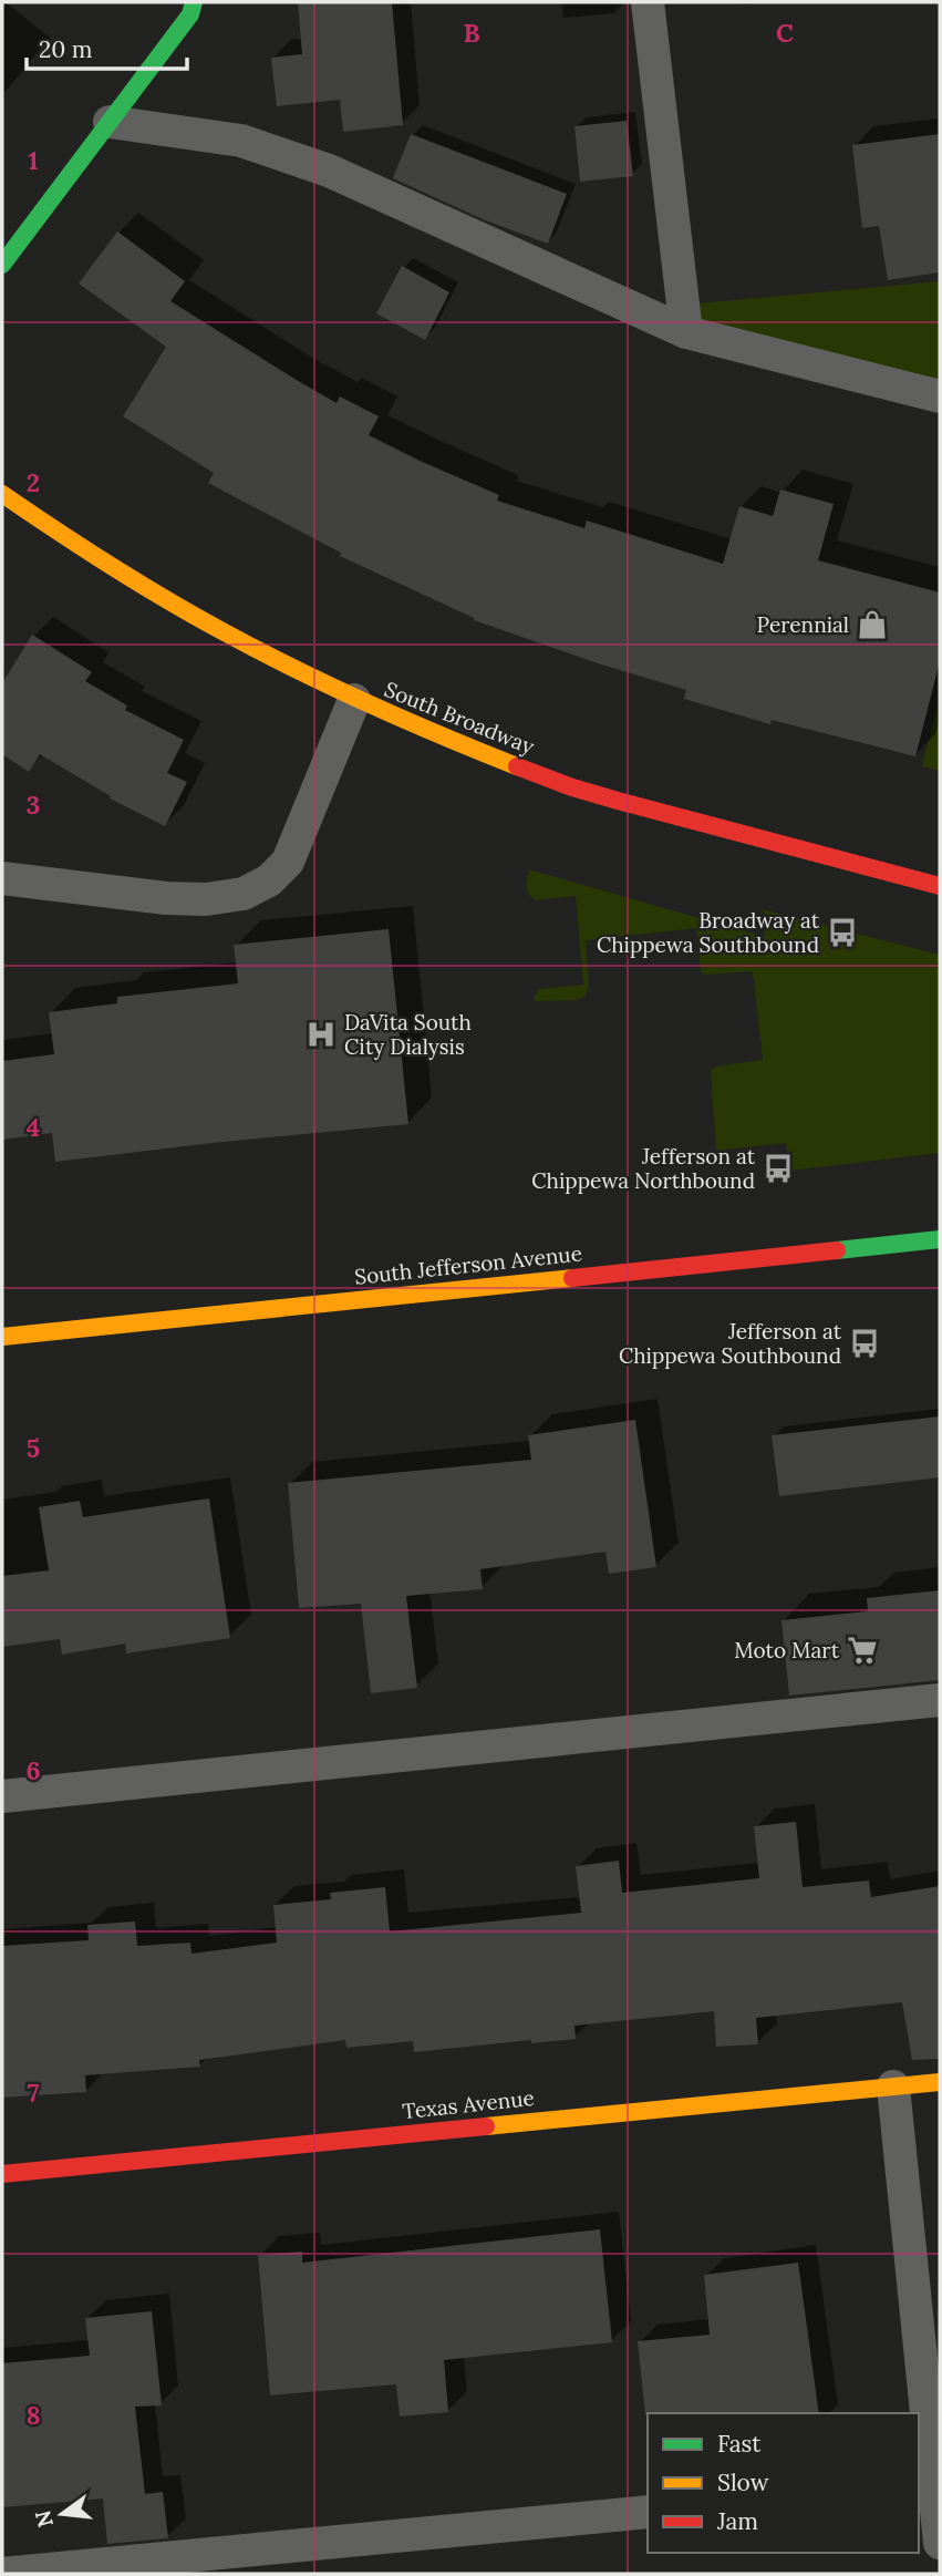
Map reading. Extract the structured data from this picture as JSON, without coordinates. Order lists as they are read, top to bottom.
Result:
{
  "streets": {
    "main road": ["South Broadway", "South Jefferson Avenue", "Texas Avenue"]
  },
  "places": {
    "shop": ["Perennial"],
    "bus stop": ["Broadway at Chippewa Southbound", "Jefferson at Chippewa Northbound", "Jefferson at Chippewa Southbound"],
    "hospital": ["DaVita South City Dialysis"],
    "supermarket": ["Moto Mart"]
  },
  "legend": ["Fast", "Slow", "Jam"],
  "scale_bar": "20 m",
  "north": "left",
  "grid": {
    "columns": ["B", "C"],
    "rows": [
      "1",
      "2",
      "3",
      "4",
      "5",
      "6",
      "7",
      "8"
    ]
  }
}
